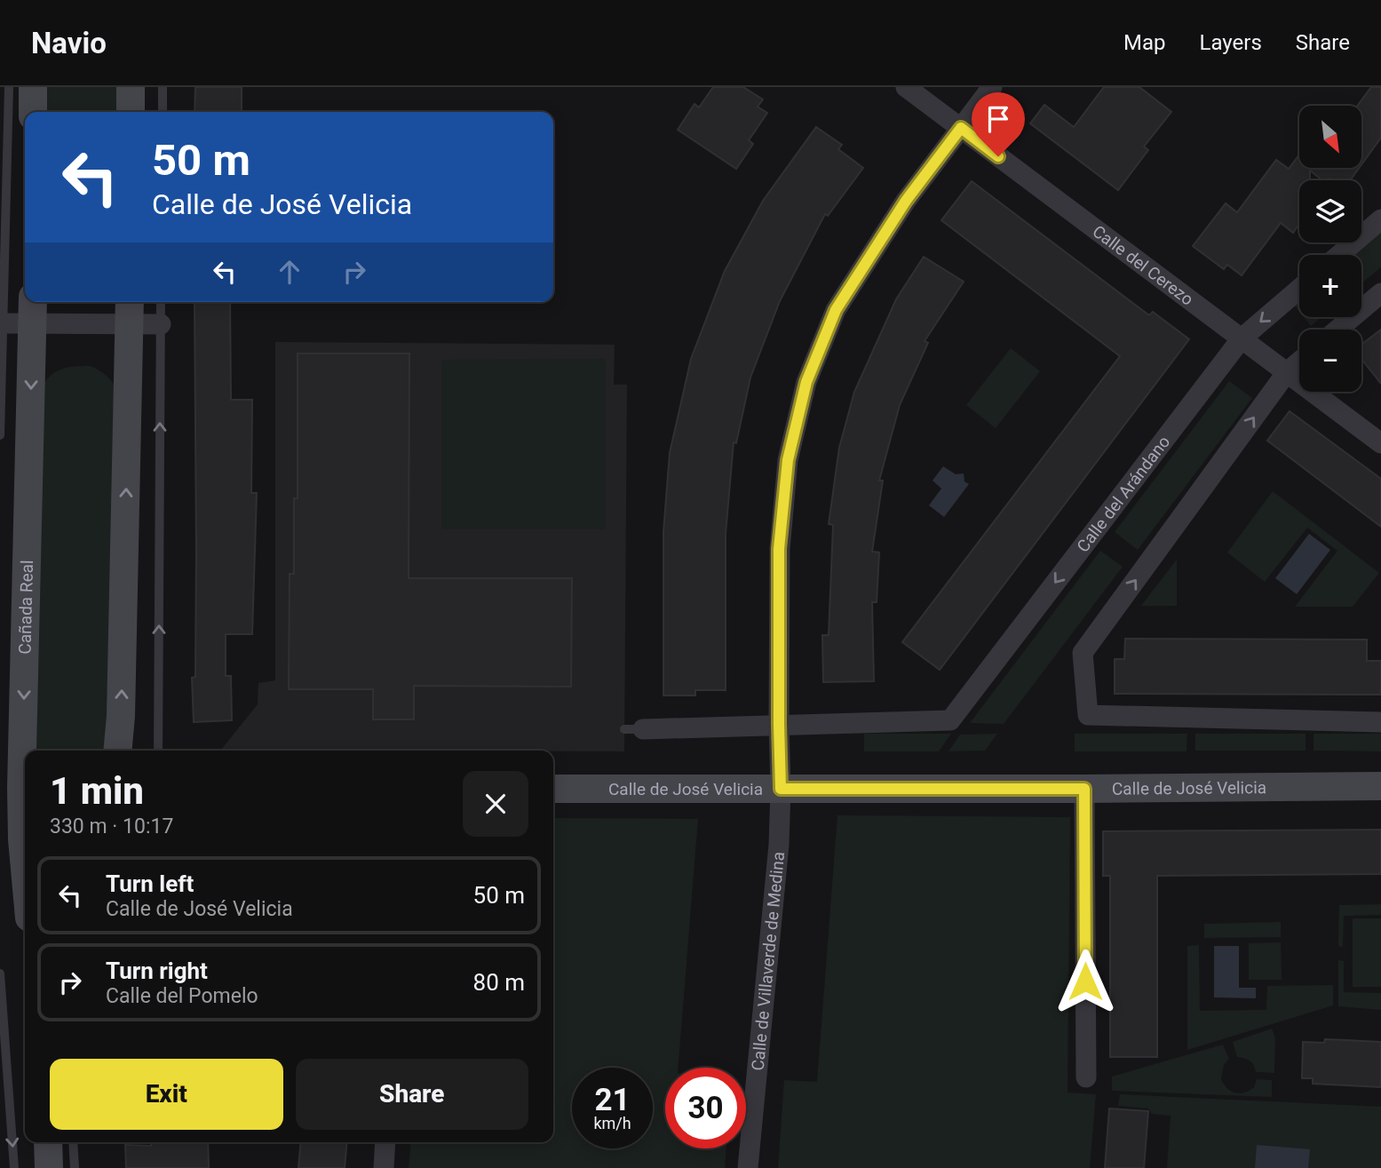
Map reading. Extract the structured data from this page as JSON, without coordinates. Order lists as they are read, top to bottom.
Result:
{
  "streets": {
    "street": [
      "Calle del Cerezo",
      "Calle del Arándano",
      "Cañada Real",
      "Calle de José Velicia",
      "Calle de Villaverde de Medina"
    ]
  },
  "crossings": [
    ["Calle del Cerezo", "Calle del Arándano"],
    ["Calle del Cerezo", "Calle de Villaverde de Medina"],
    ["Calle del Arándano", "Calle de Villaverde de Medina"],
    ["Calle de José Velicia", "Calle de Villaverde de Medina"]
  ],
  "one_way": ["Calle del Arándano"],
  "north": "bottom right",
  "page": {
    "header": "Navio",
    "nav": ["Map", "Layers", "Share"],
    "map_buttons": ["+", "−"],
    "turn": ["50 m", "Calle de José Velicia"],
    "heading": ["1 min", "330 m · 10:17"],
    "list": [
      {
        "name": "Turn left",
        "note": "Calle de José Velicia",
        "value": "50 m"
      },
      {
        "name": "Turn right",
        "note": "Calle del Pomelo",
        "value": "80 m"
      }
    ],
    "buttons": ["Exit", "Share"],
    "speed": "21 km/h",
    "limit": "30"
  }
}
